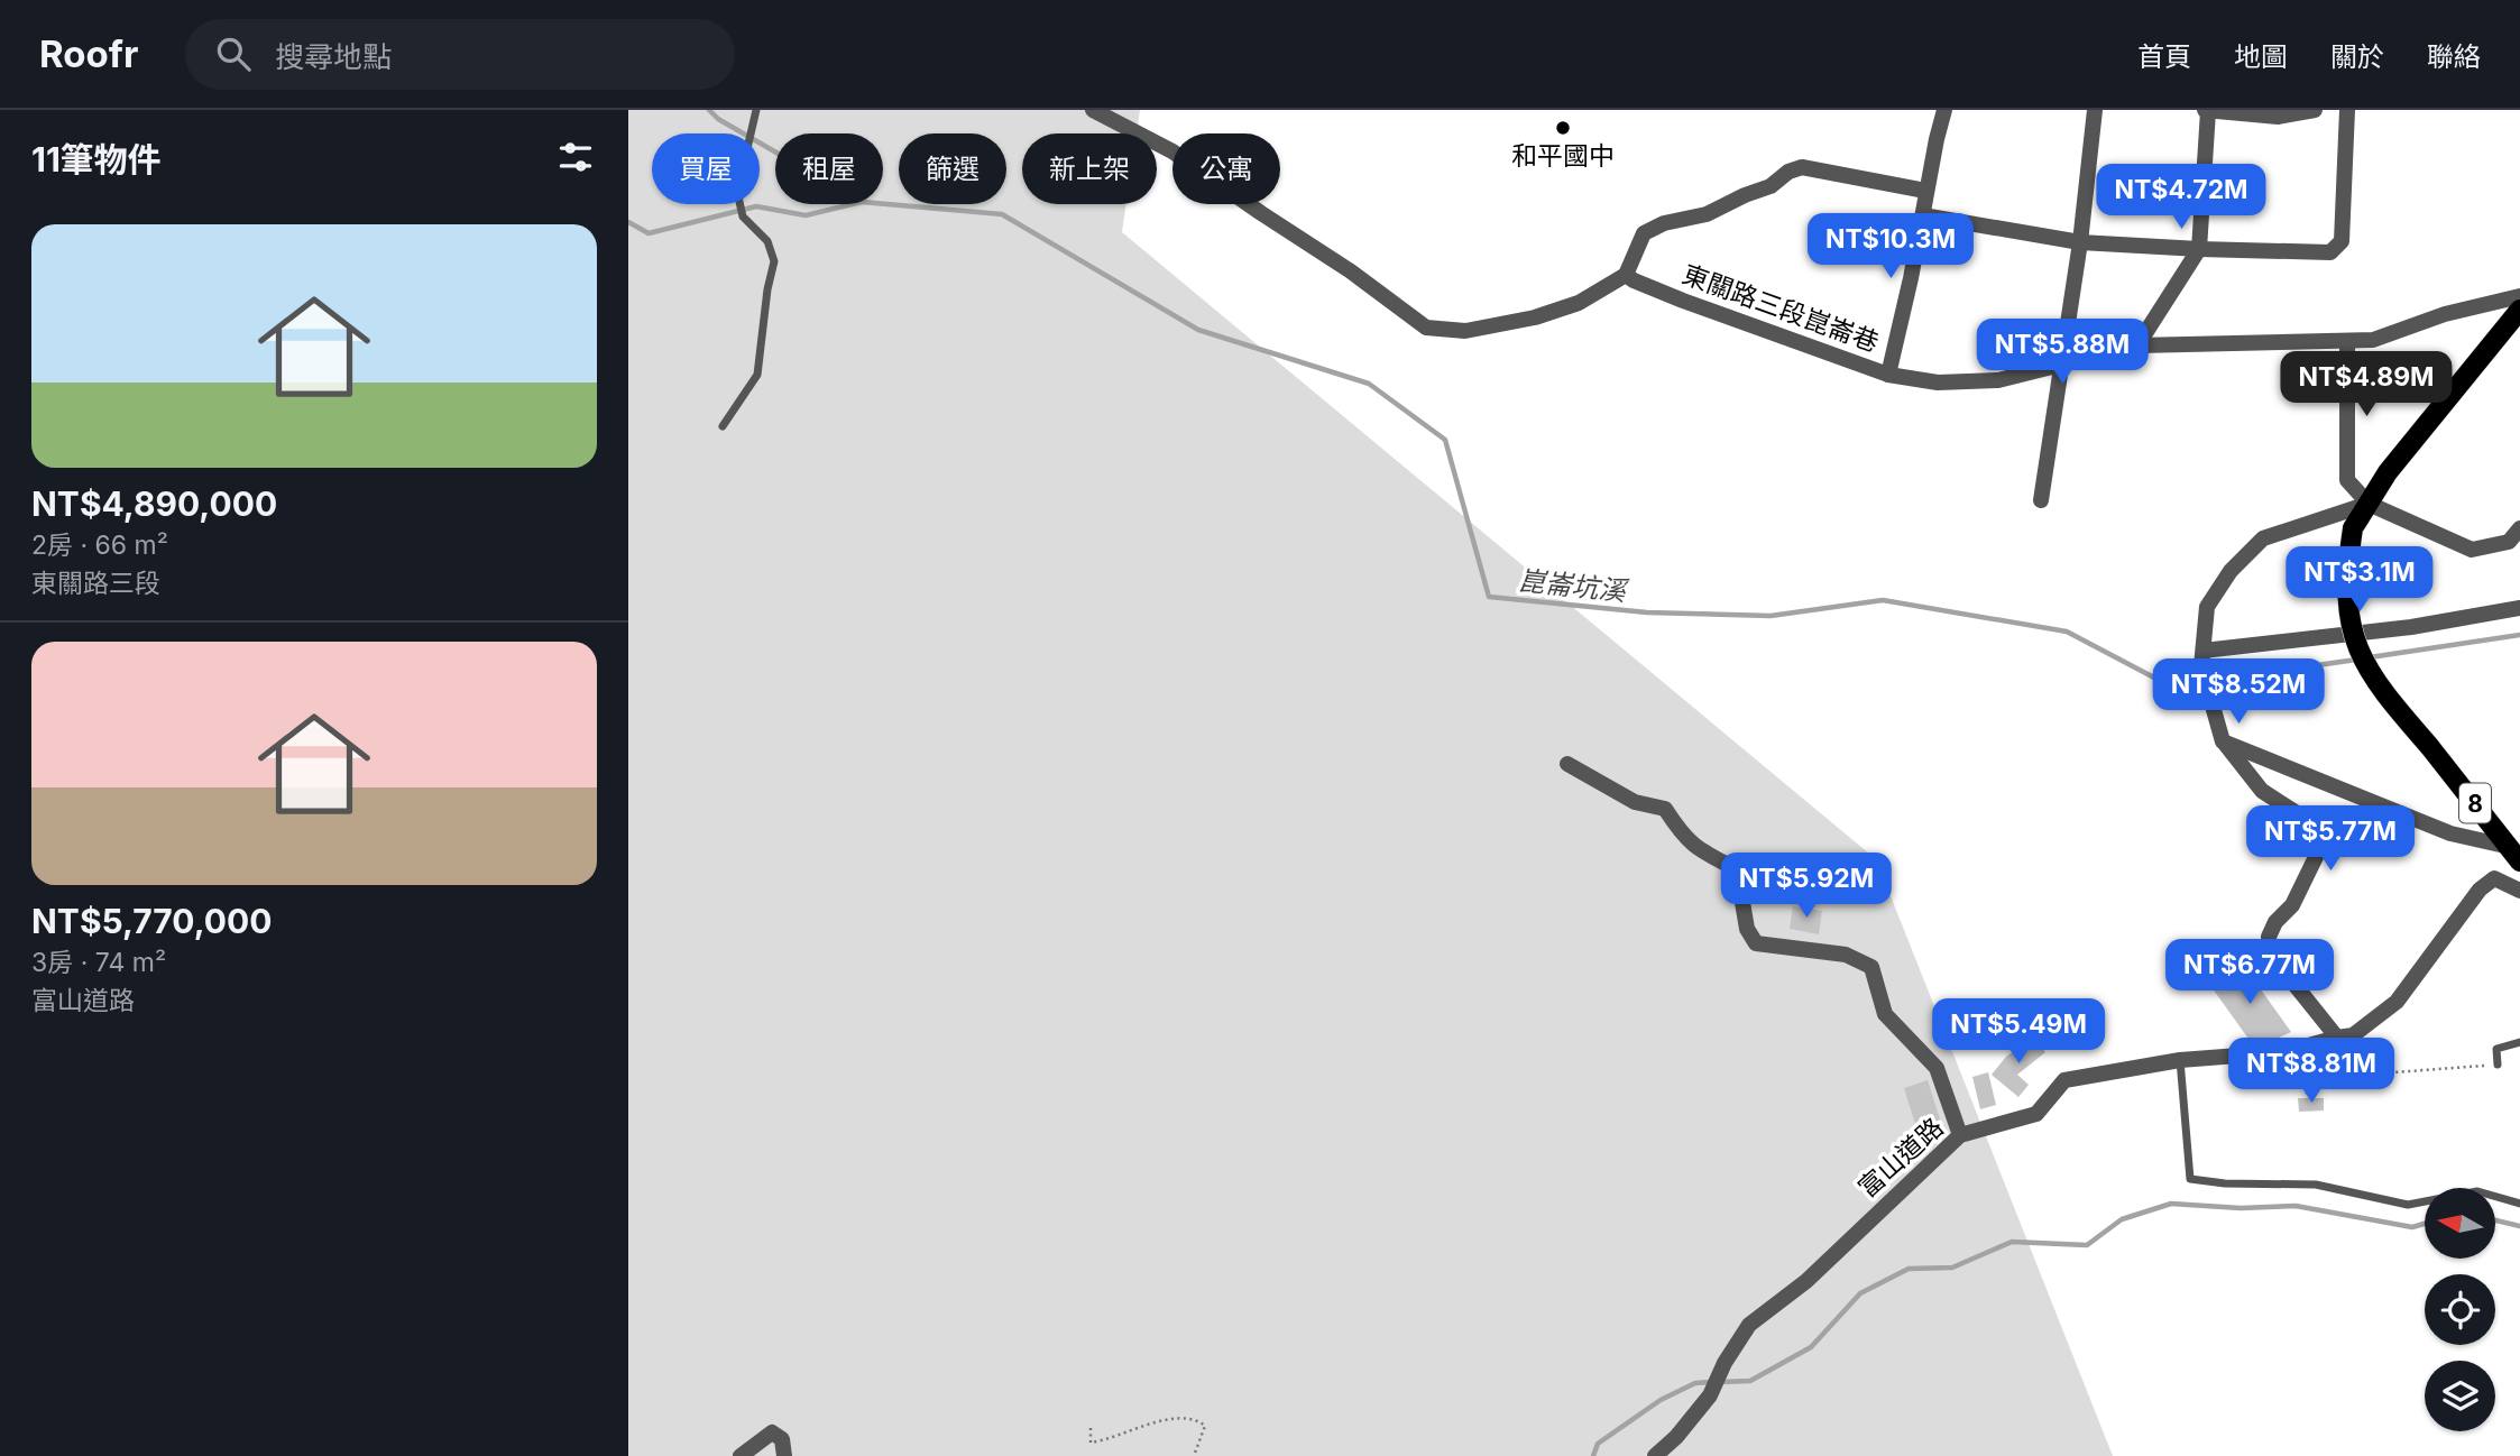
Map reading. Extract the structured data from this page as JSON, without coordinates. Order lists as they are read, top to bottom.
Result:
{
  "streets": {
    "main road": ["8"],
    "street": ["東關路三段崑崙巷", "富山道路"]
  },
  "water": ["崑崙坑溪"],
  "places": ["和平國中"],
  "north": "left",
  "page": {
    "header": "Roofr",
    "search": "搜尋地點",
    "nav": [
      "首頁",
      "地圖",
      "關於",
      "聯絡"
    ],
    "heading": "11筆物件",
    "chip": [
      "買屋",
      "租屋",
      "篩選",
      "新上架",
      "公寓"
    ],
    "price": [
      "NT$4.72M",
      "NT$10.3M",
      "NT$5.88M",
      "NT$4.89M",
      "NT$3.1M",
      "NT$8.52M",
      "NT$5.77M",
      "NT$5.92M",
      "NT$6.77M",
      "NT$5.49M",
      "NT$8.81M"
    ],
    "list": [
      {
        "name": "NT$4,890,000",
        "note": "2房 · 66 m² · 東關路三段"
      },
      {
        "name": "NT$5,770,000",
        "note": "3房 · 74 m² · 富山道路"
      }
    ]
  }
}
